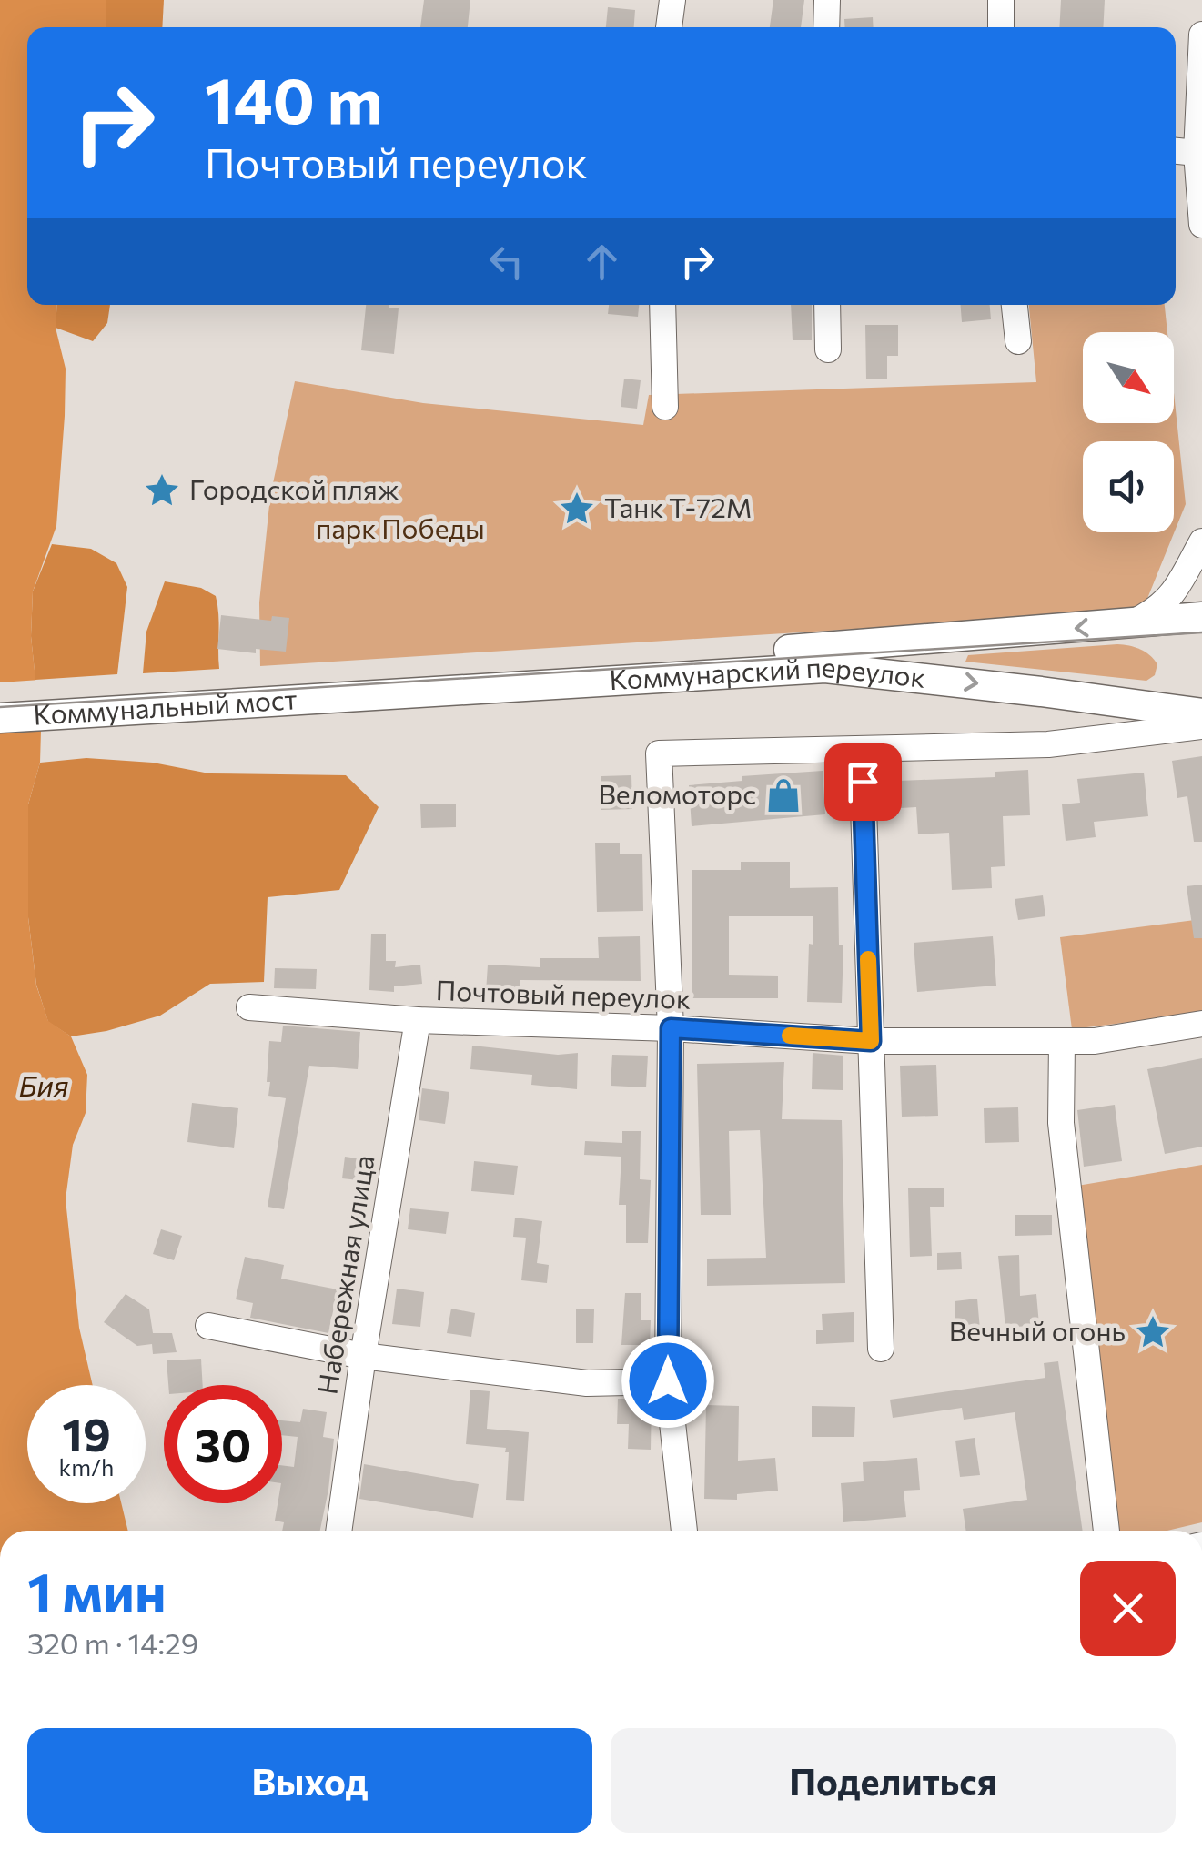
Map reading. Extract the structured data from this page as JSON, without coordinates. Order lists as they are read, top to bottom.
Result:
{
  "streets": {
    "main road": ["Коммунарский переулок", "Коммунальный мост"],
    "street": ["Почтовый переулок", "Набережная улица"]
  },
  "crossings": [
    ["Коммунарский переулок", "Коммунальный мост"],
    ["Почтовый переулок", "Набережная улица"]
  ],
  "water": ["Бия"],
  "parks": ["парк Победы"],
  "places": {
    "place": ["Городской пляж", "Танк Т-72М", "Вечный огонь"],
    "shop": ["Веломоторс"]
  },
  "north": "bottom right",
  "page": {
    "turn": ["140 m", "Почтовый переулок"],
    "speed": "19 km/h",
    "limit": "30",
    "heading": ["1 мин", "320 m · 14:29"],
    "buttons": ["Выход", "Поделиться"]
  }
}
